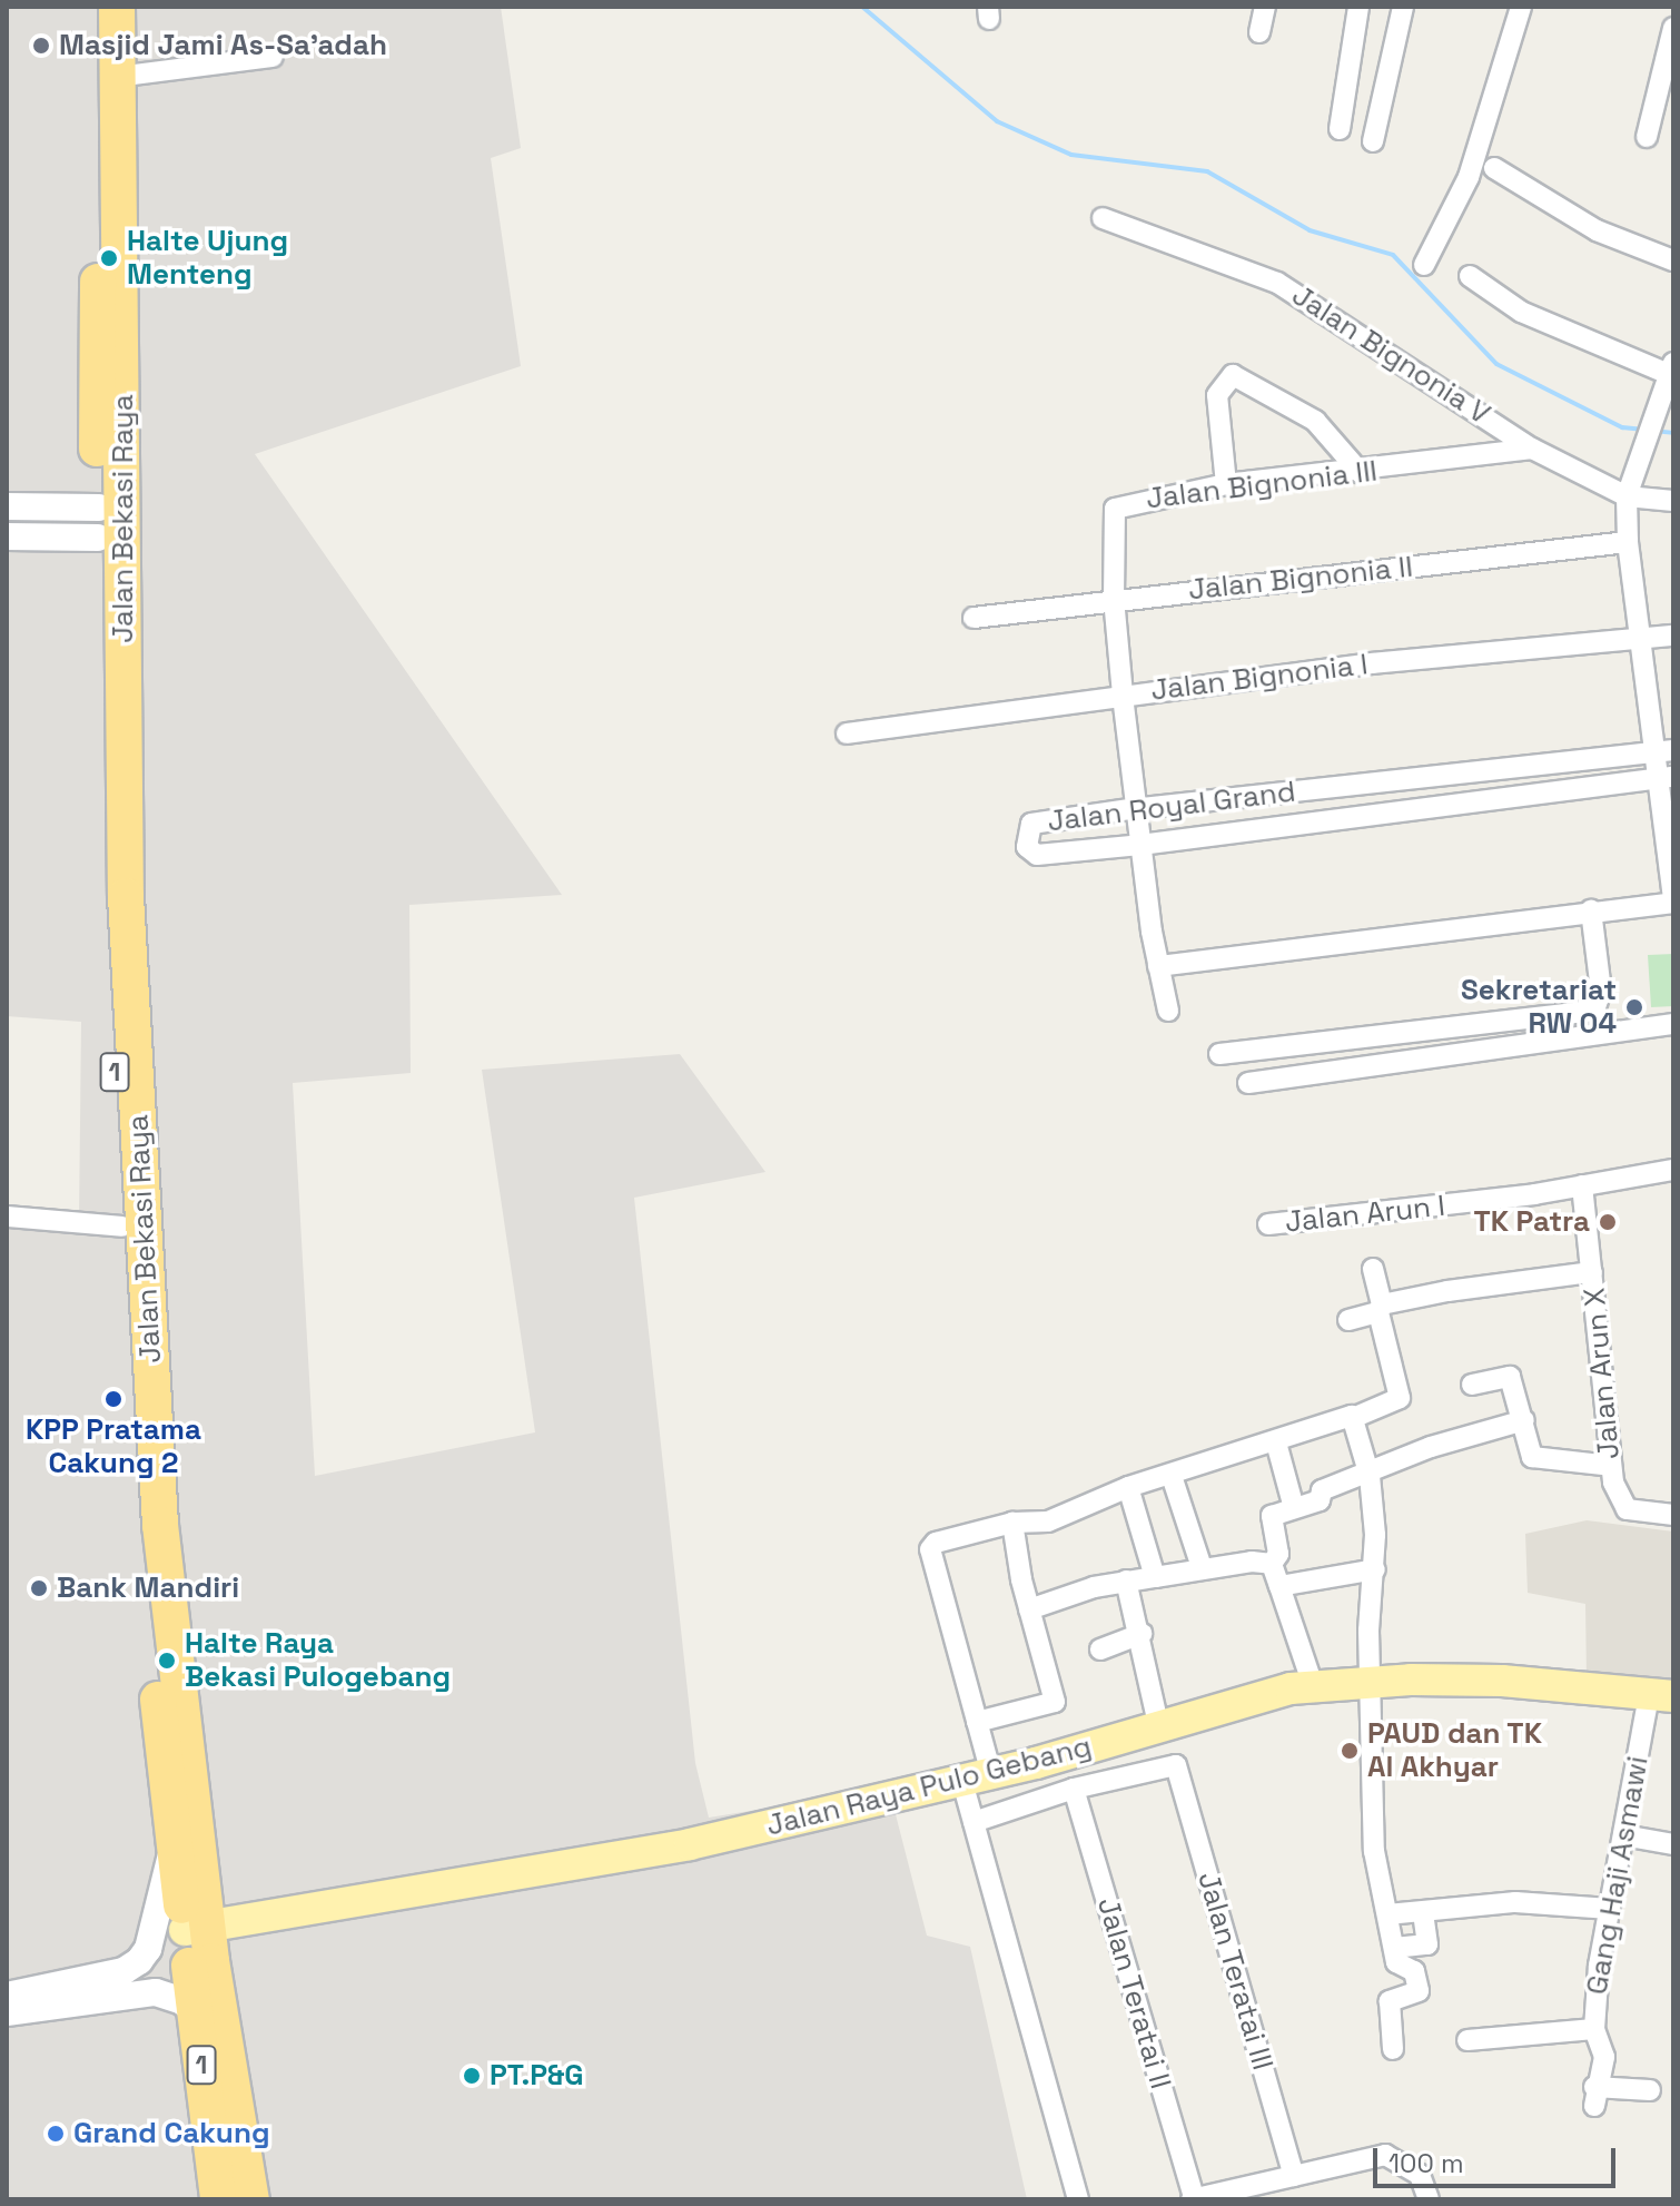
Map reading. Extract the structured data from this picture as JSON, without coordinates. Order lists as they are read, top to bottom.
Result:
{
  "streets": {
    "highway": ["Jalan Bekasi Raya", "1"],
    "main road": ["Jalan Raya Pulo Gebang"],
    "street": [
      "Jalan Bignonia V",
      "Jalan Bignonia III",
      "Jalan Bignonia II",
      "Jalan Bignonia I",
      "Jalan Royal Grand",
      "Jalan Arun I",
      "Jalan Arun X",
      "Gang Haji Asmawi",
      "Jalan Teratai III",
      "Jalan Teratai II"
    ]
  },
  "crossings": [
    ["Jalan Bignonia V", "Jalan Bignonia III"],
    ["Jalan Bignonia III", "Jalan Bignonia II"],
    ["Jalan Bignonia III", "Jalan Bignonia I"],
    ["Jalan Bignonia III", "Jalan Royal Grand"],
    ["Jalan Bekasi Raya", "Jalan Raya Pulo Gebang"],
    ["Jalan Arun I", "Jalan Arun X"],
    ["Jalan Raya Pulo Gebang", "Gang Haji Asmawi"],
    ["Jalan Teratai III", "Jalan Teratai II"]
  ],
  "places": [
    "Masjid Jami As-Sa'adah",
    "Halte Ujung Menteng",
    "Sekretariat RW 04",
    "TK Patra",
    "KPP Pratama Cakung 2",
    "Bank Mandiri",
    "Halte Raya Bekasi Pulogebang",
    "PAUD dan TK Al Akhyar",
    "PT.P&G",
    "Grand Cakung"
  ],
  "scale_bar": "100 m"
}
